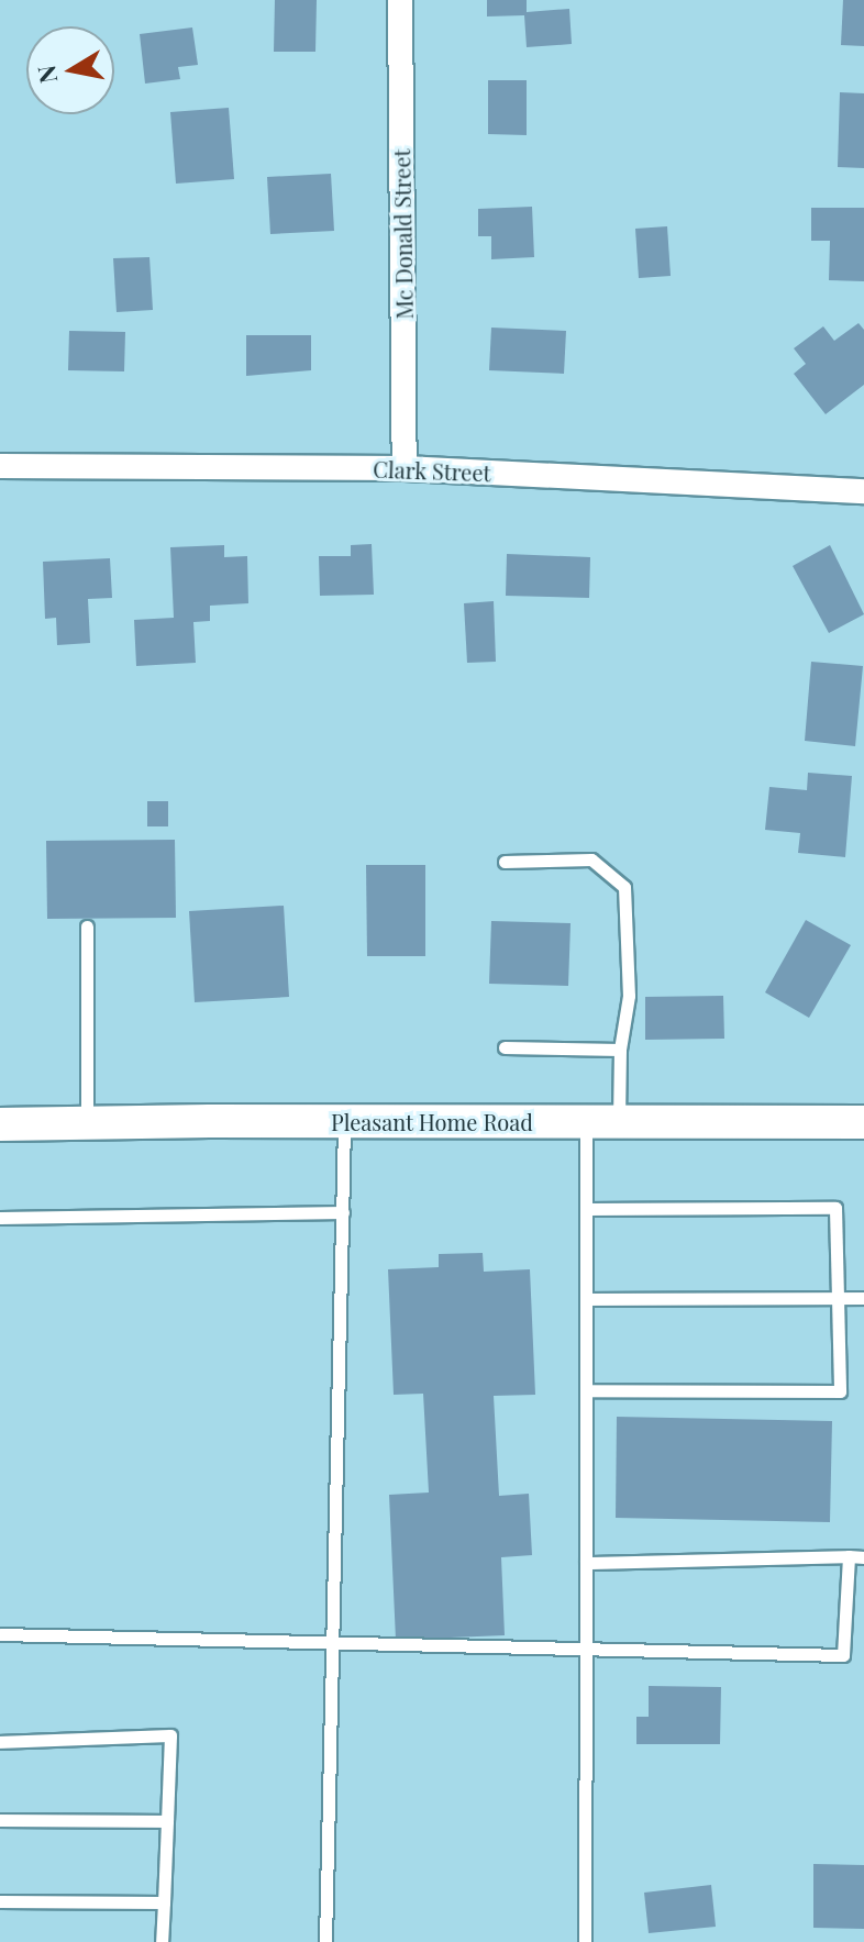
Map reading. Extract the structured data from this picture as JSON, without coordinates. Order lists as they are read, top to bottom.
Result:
{
  "streets": {
    "main road": ["Pleasant Home Road"],
    "street": ["Mc Donald Street", "Clark Street"]
  },
  "crossings": [
    ["Mc Donald Street", "Clark Street"]
  ],
  "north": "left"
}
